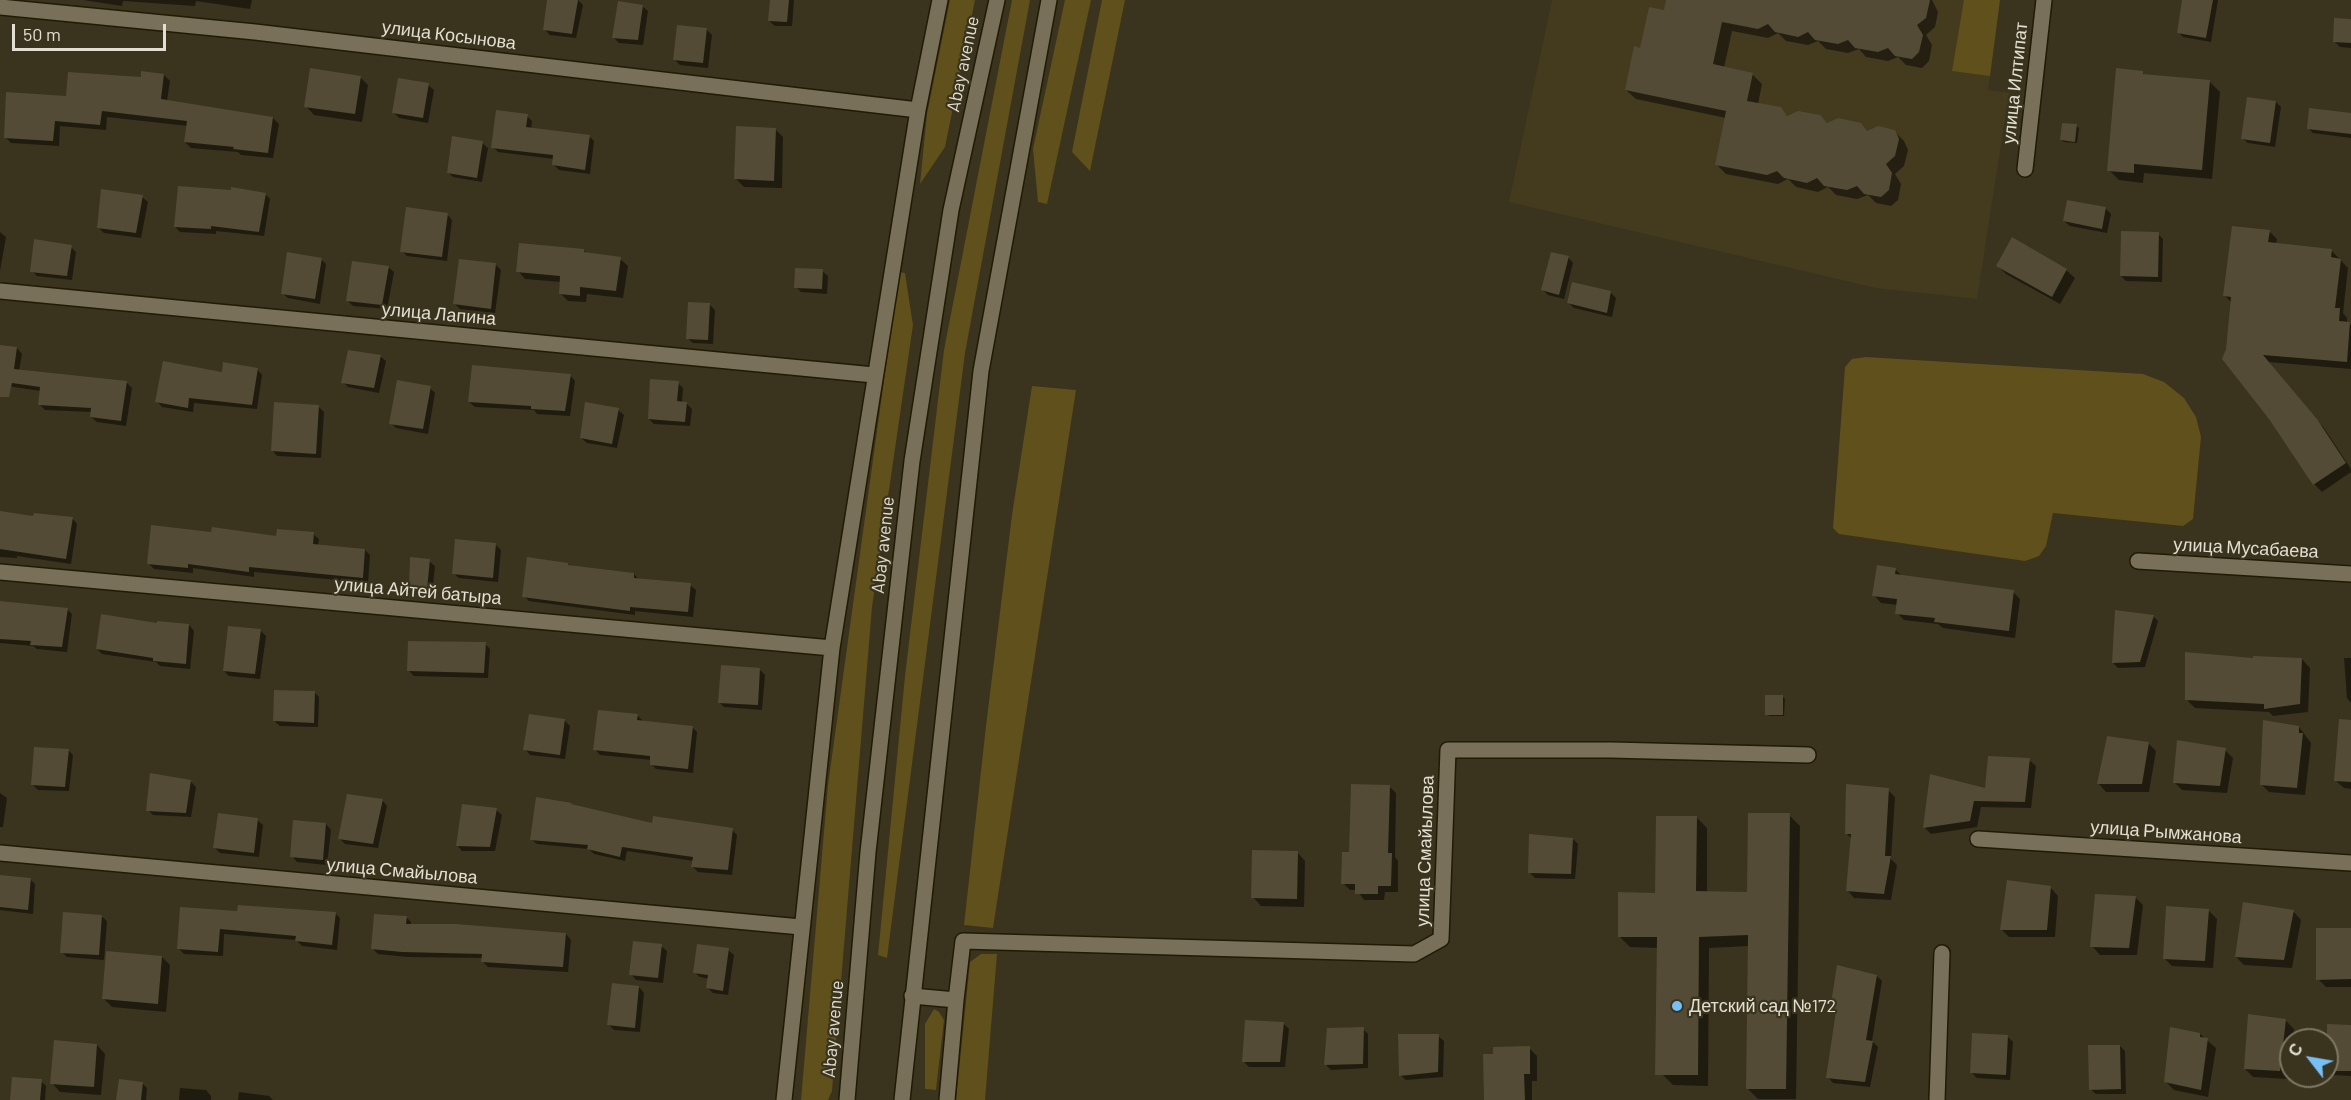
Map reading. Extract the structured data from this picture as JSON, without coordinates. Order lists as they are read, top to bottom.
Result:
{
  "streets": {
    "street": [
      "улица Косынова",
      "Abay avenue",
      "улица Илтипат",
      "улица Лапина",
      "улица Мусабаева",
      "улица Айтей батыра",
      "улица Рымжанова",
      "улица Смайылова"
    ]
  },
  "places": ["Детский сад №172"],
  "scale_bar": "50 m",
  "north": "top left"
}
